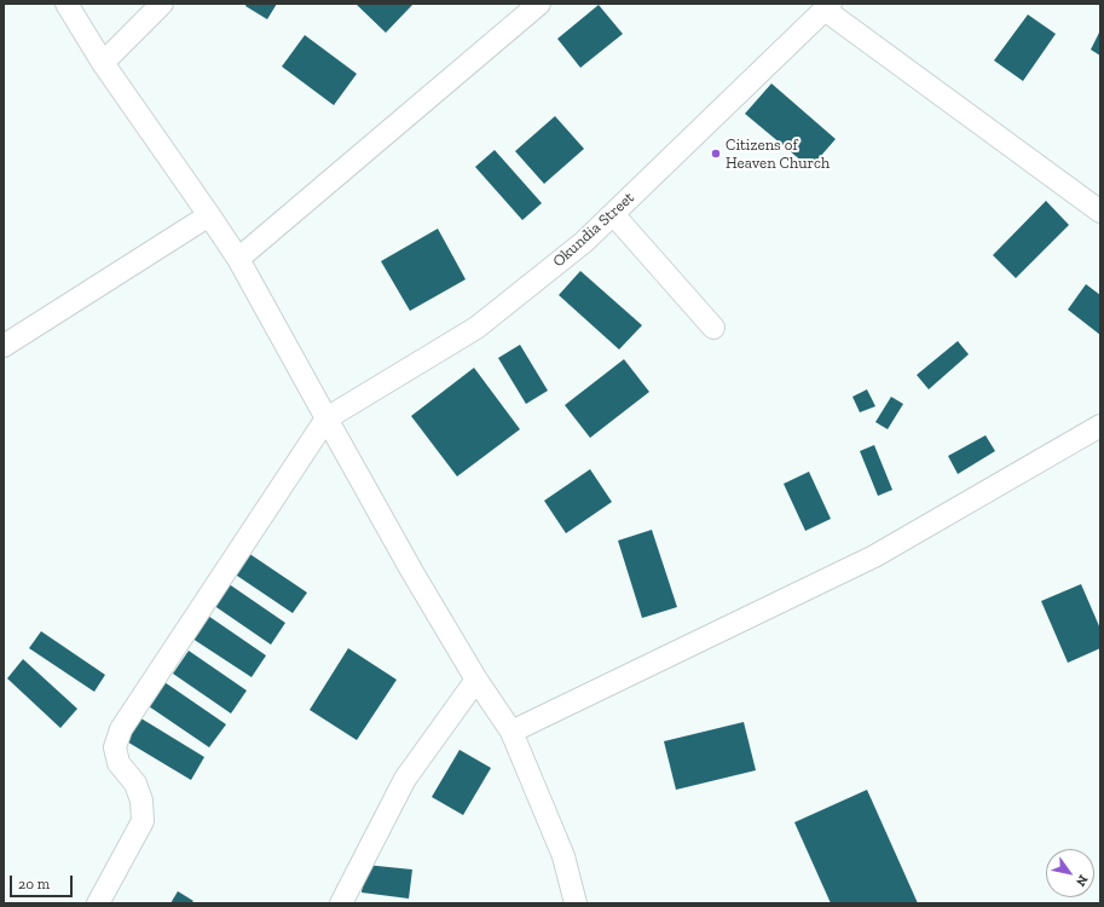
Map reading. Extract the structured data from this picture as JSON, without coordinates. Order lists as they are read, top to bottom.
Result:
{
  "streets": {
    "street": ["Okundia Street"]
  },
  "places": ["Citizens of Heaven Church"],
  "scale_bar": "20 m",
  "north": "bottom right"
}
